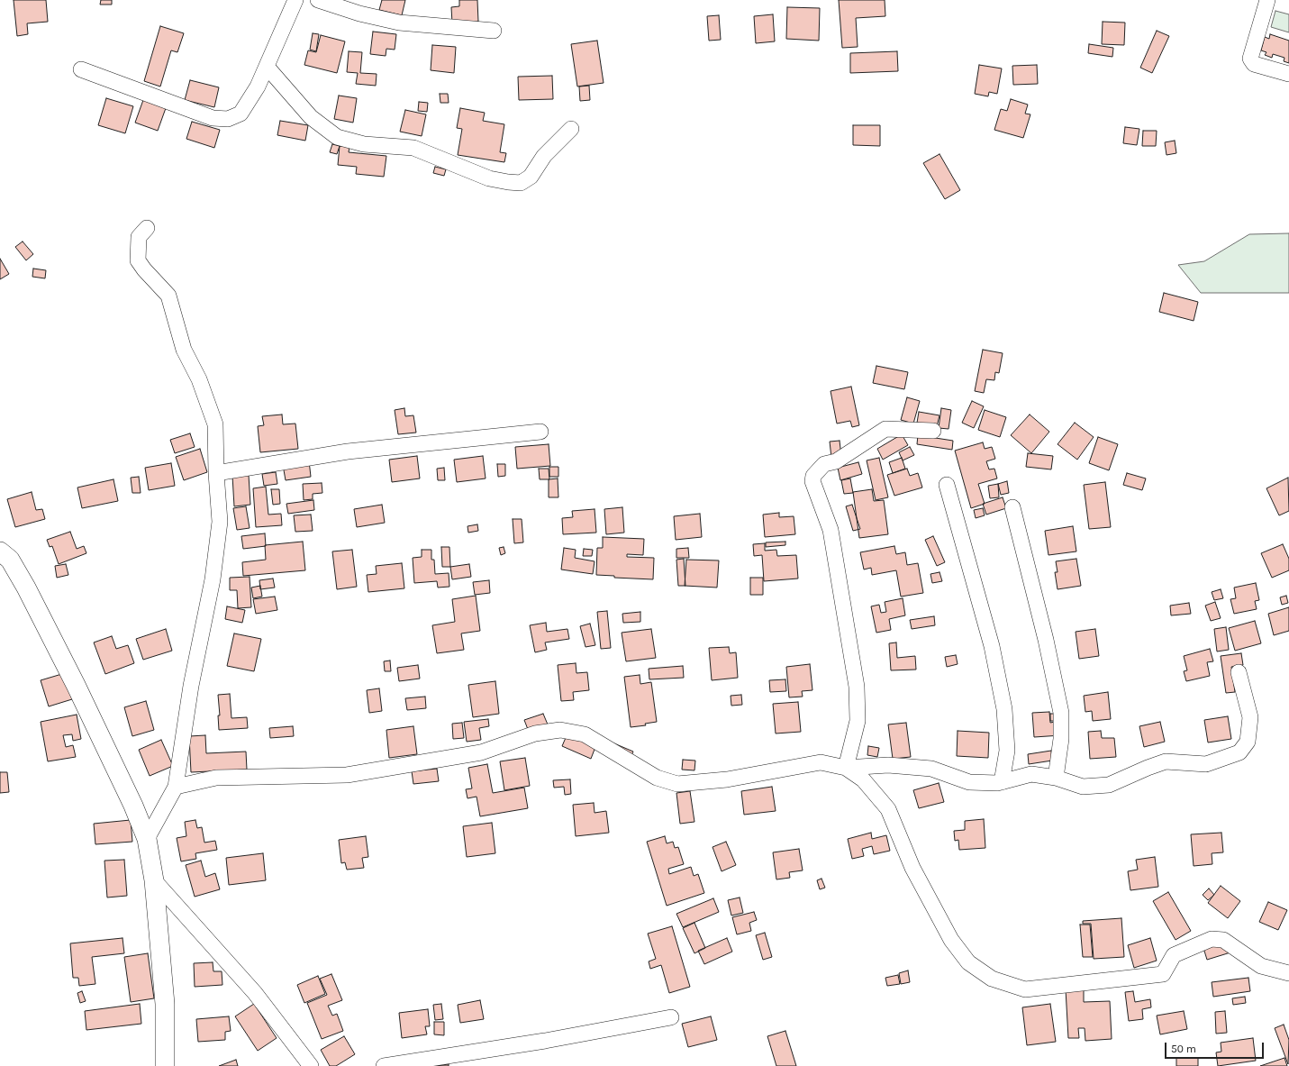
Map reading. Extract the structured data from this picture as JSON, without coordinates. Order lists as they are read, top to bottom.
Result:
{
  "scale_bar": "50 m"
}
